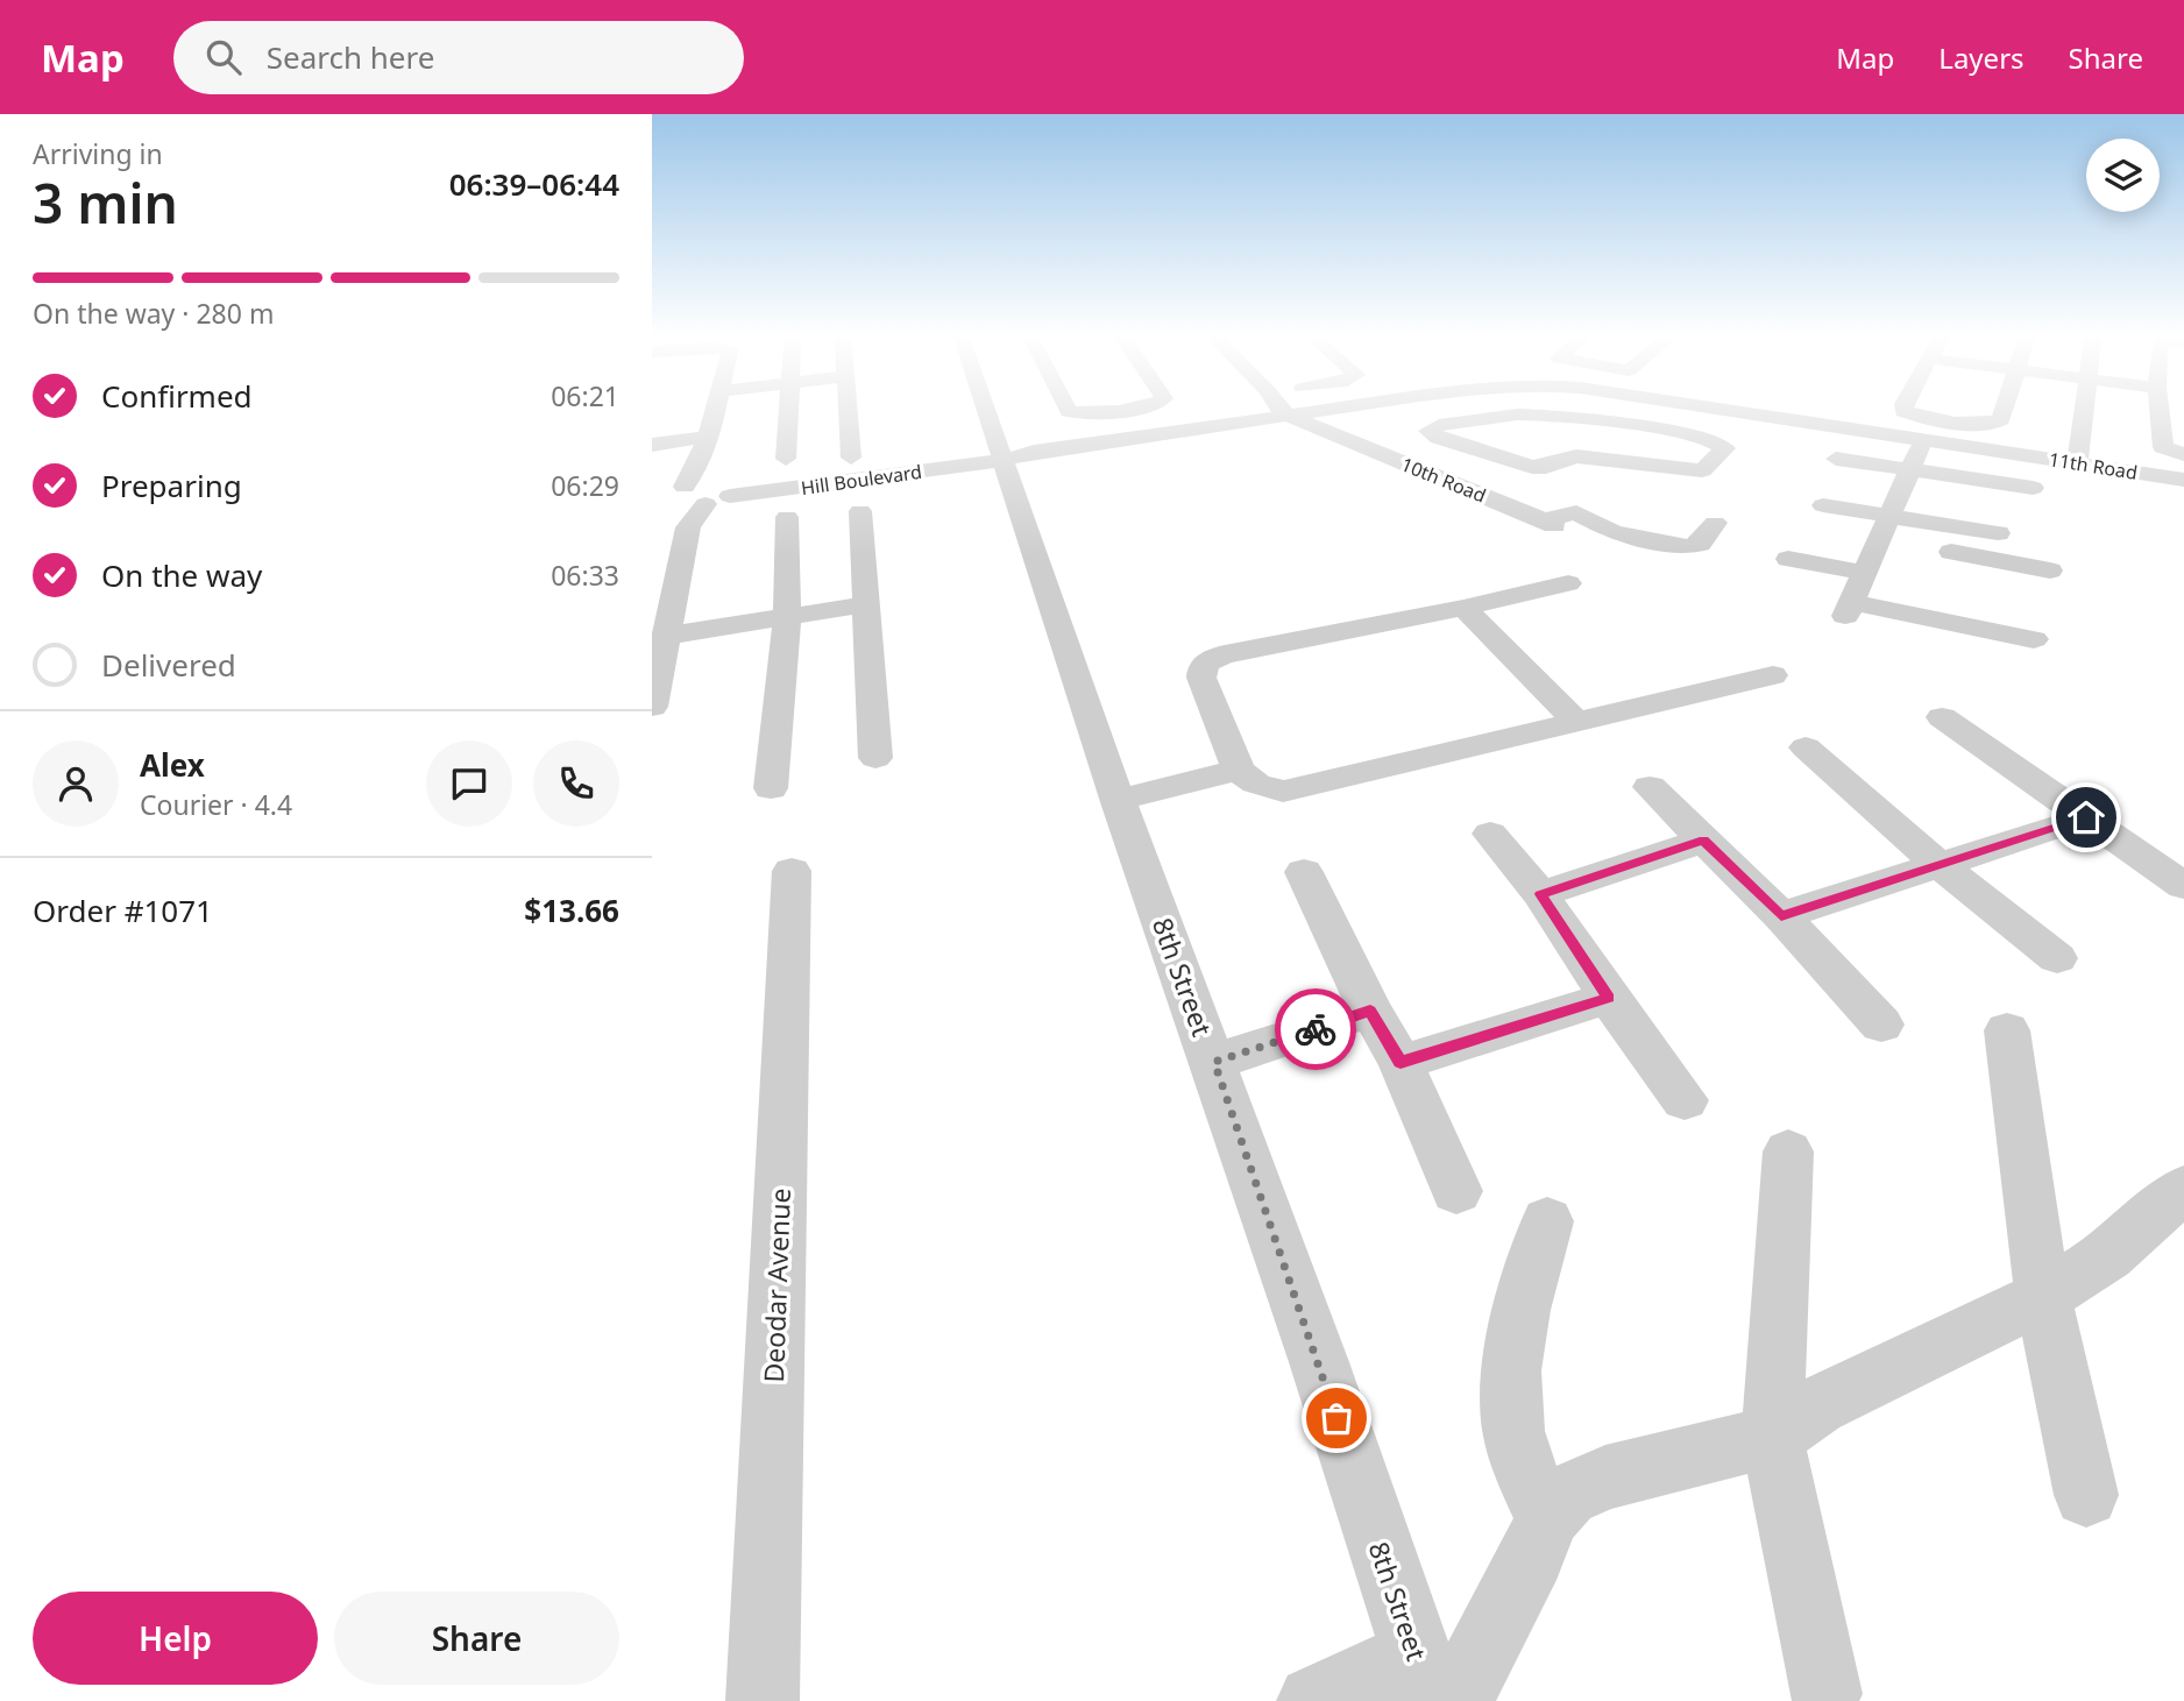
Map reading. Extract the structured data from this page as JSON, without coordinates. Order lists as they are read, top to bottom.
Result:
{
  "streets": {
    "street": [
      "11th Road",
      "Hill Boulevard",
      "10th Road",
      "8th Street",
      "Deodar Avenue"
    ]
  },
  "crossings": [
    ["11th Road", "Hill Boulevard"],
    ["11th Road", "10th Road"],
    ["11th Road", "8th Street"],
    ["Hill Boulevard", "8th Street"]
  ],
  "page": {
    "header": "Map",
    "search": "Search here",
    "nav": ["Map", "Layers", "Share"],
    "heading": ["3 min", "Arriving in", "06:39–06:44"],
    "panel": [
      "Alex",
      "Courier · 4.4",
      "Order #1071",
      "$13.66"
    ],
    "bar": "On the way · 280 m",
    "list": [
      ["Confirmed", "06:21"],
      ["Preparing", "06:29"],
      ["On the way", "06:33"],
      "Delivered"
    ],
    "buttons": ["Help", "Share"]
  }
}
